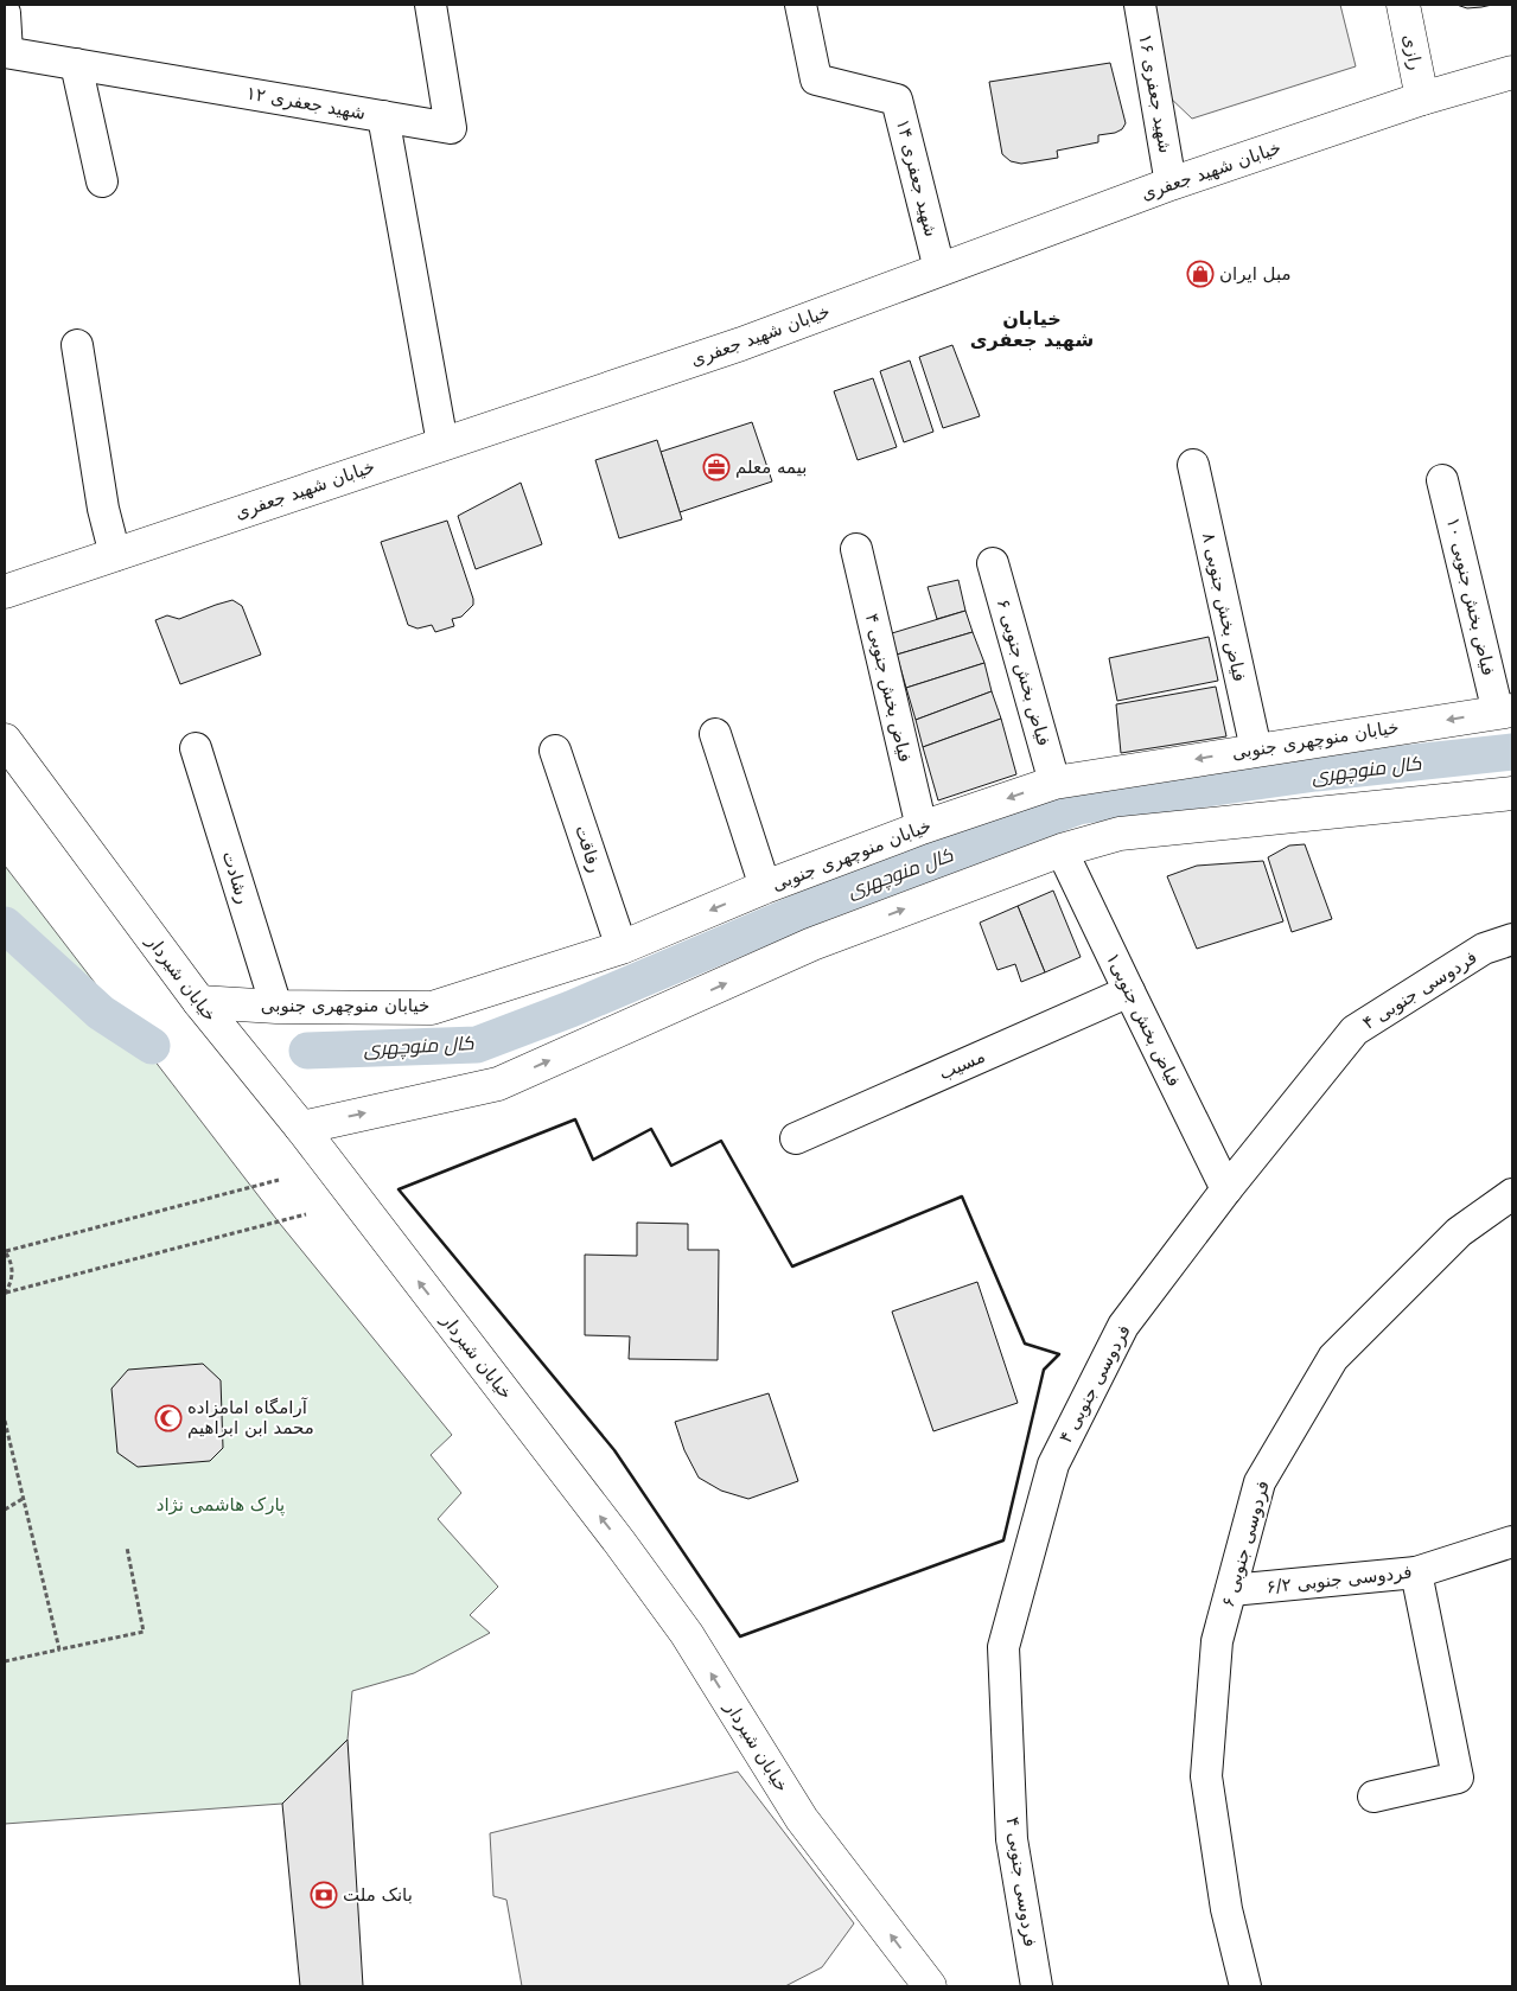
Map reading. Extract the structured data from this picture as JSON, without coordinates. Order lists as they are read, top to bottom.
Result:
{
  "streets": {
    "street": [
      "رازی",
      "شهید جعفری ۱۶",
      "شهید جعفری ۱۲",
      "خیابان شهید جعفری",
      "شهید جعفری ۱۴",
      "فیاض بخش جنوبی ۱۰",
      "فیاض بخش جنوبی ۸",
      "فیاض بخش جنوبی ۶",
      "فیاض بخش جنوبی ۴",
      "خیابان منوچهری جنوبی",
      "رفاقت",
      "رشادت",
      "خیابان شیردار",
      "فردوسی جنوبی ۴",
      "فیاض بخش جنوبی۱",
      "مسیب",
      "فردوسی جنوبی ۶",
      "فردوسی جنوبی ۶/۲"
    ]
  },
  "crossings": [
    ["رازی", "خیابان شهید جعفری"],
    ["شهید جعفری ۱۶", "خیابان شهید جعفری"],
    ["شهید جعفری ۱۲", "خیابان شهید جعفری"],
    ["خیابان شهید جعفری", "شهید جعفری ۱۴"],
    ["فیاض بخش جنوبی ۱۰", "خیابان منوچهری جنوبی"],
    ["فیاض بخش جنوبی ۸", "خیابان منوچهری جنوبی"],
    ["فیاض بخش جنوبی ۶", "خیابان منوچهری جنوبی"],
    ["فیاض بخش جنوبی ۴", "خیابان منوچهری جنوبی"],
    ["خیابان منوچهری جنوبی", "رفاقت"],
    ["خیابان منوچهری جنوبی", "رشادت"],
    ["خیابان منوچهری جنوبی", "خیابان شیردار"],
    ["فردوسی جنوبی ۴", "فیاض بخش جنوبی۱"],
    ["فیاض بخش جنوبی۱", "مسیب"],
    ["فردوسی جنوبی ۶", "فردوسی جنوبی ۶/۲"]
  ],
  "one_way": ["خیابان شیردار"],
  "districts": ["خیابان شهید جعفری"],
  "water": ["کال منوچهری"],
  "parks": ["پارک هاشمی نژاد"],
  "places": {
    "shop": ["مبل ایران"],
    "office": ["بیمه معلم"],
    "mosque": ["آرامگاه امامزاده محمد ابن ابراهیم"],
    "bank": ["بانک ملت"]
  }
}
